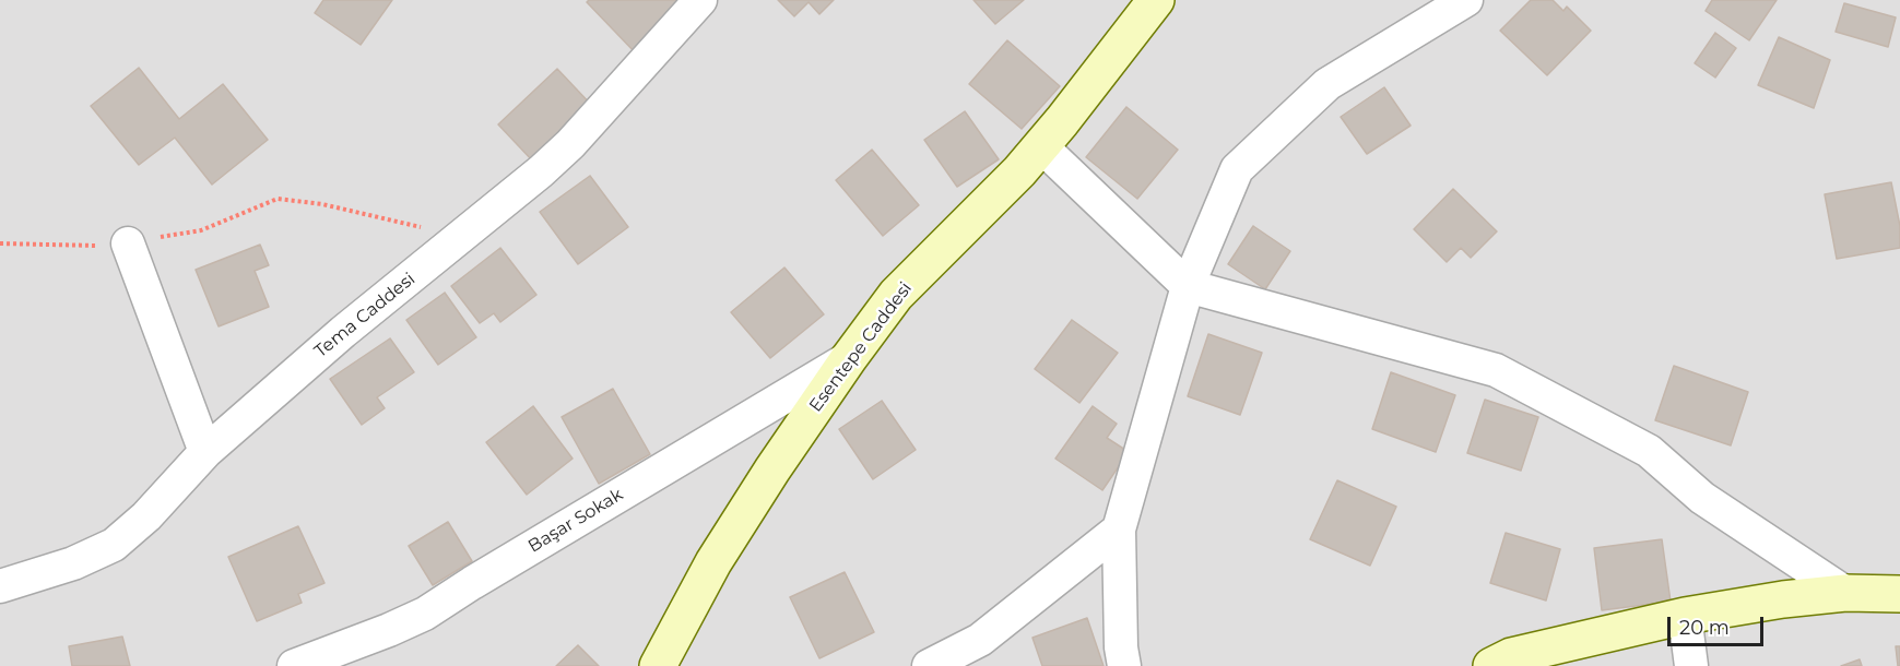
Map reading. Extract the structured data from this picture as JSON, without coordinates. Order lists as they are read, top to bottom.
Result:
{
  "streets": {
    "street": ["Tema Caddesi", "Esentepe Caddesi", "Başar Sokak"]
  },
  "crossings": [
    ["Esentepe Caddesi", "Başar Sokak"]
  ],
  "scale_bar": "20 m"
}
